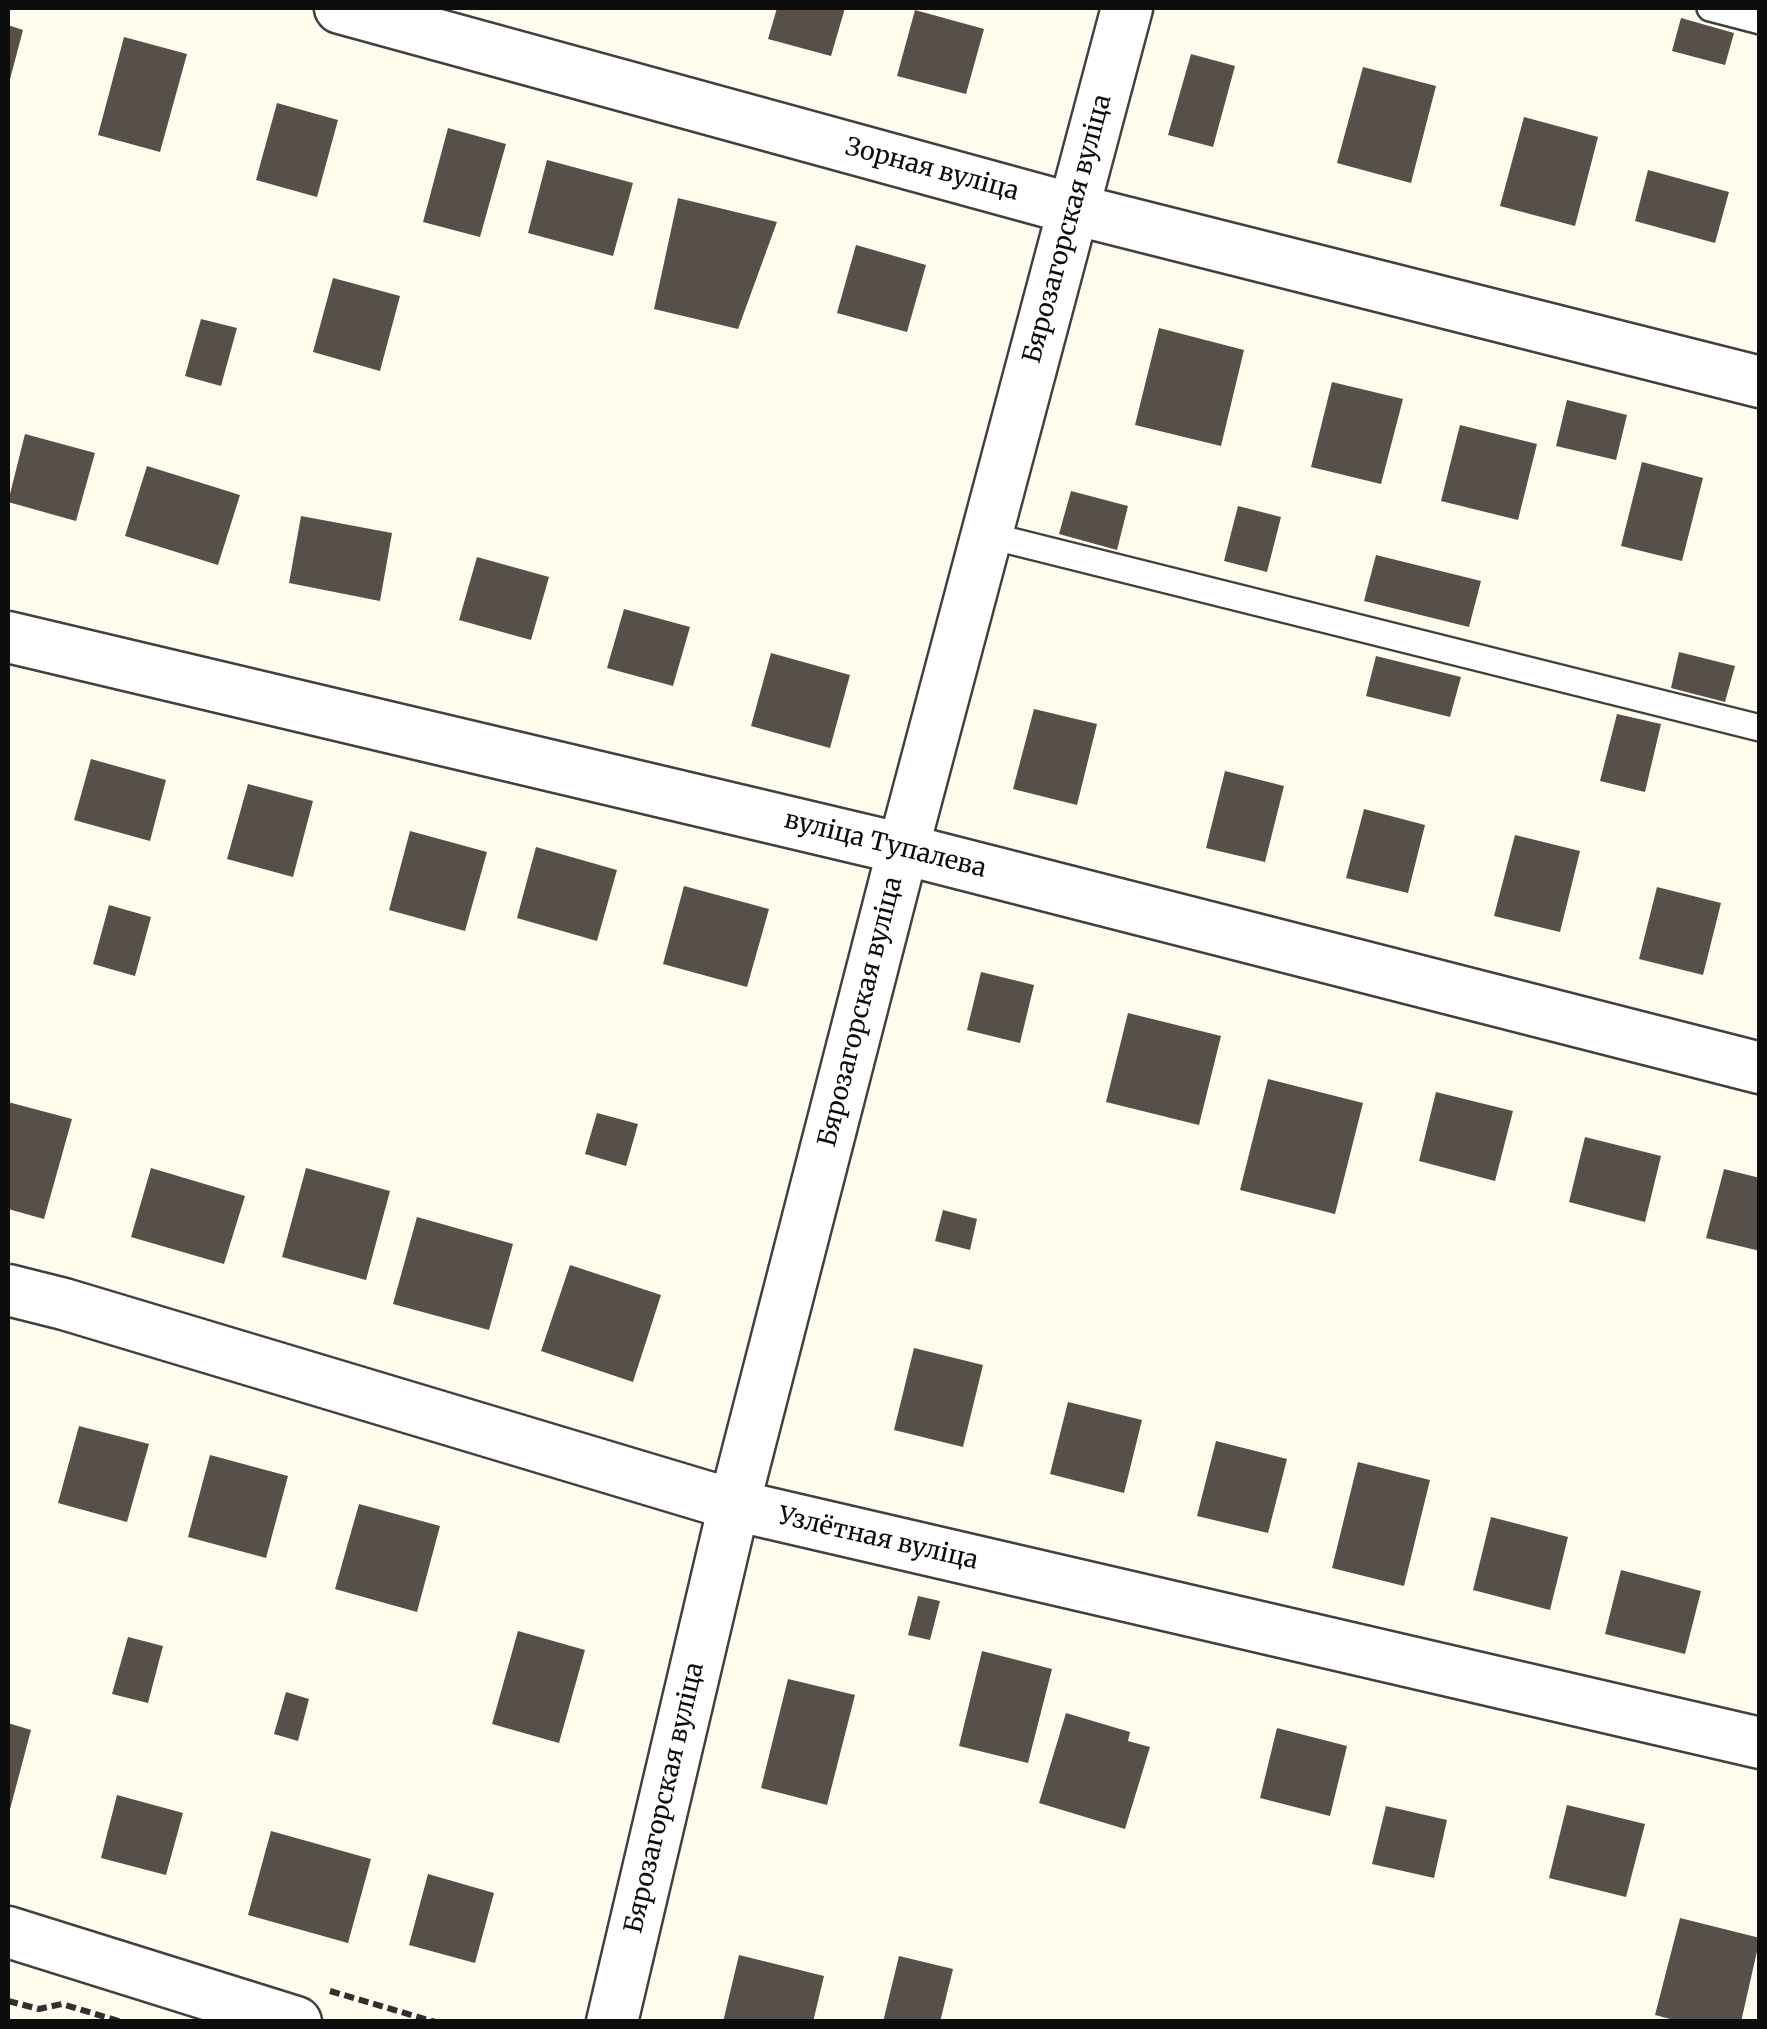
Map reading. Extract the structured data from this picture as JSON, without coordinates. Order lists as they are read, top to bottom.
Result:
{
  "streets": {
    "street": [
      "Зорная вуліца",
      "Бярозагорская вуліца",
      "вуліца Тупалева",
      "Узлётная вуліца"
    ]
  },
  "crossings": [
    ["Зорная вуліца", "Бярозагорская вуліца"],
    ["Бярозагорская вуліца", "вуліца Тупалева"],
    ["Бярозагорская вуліца", "Узлётная вуліца"]
  ]
}
